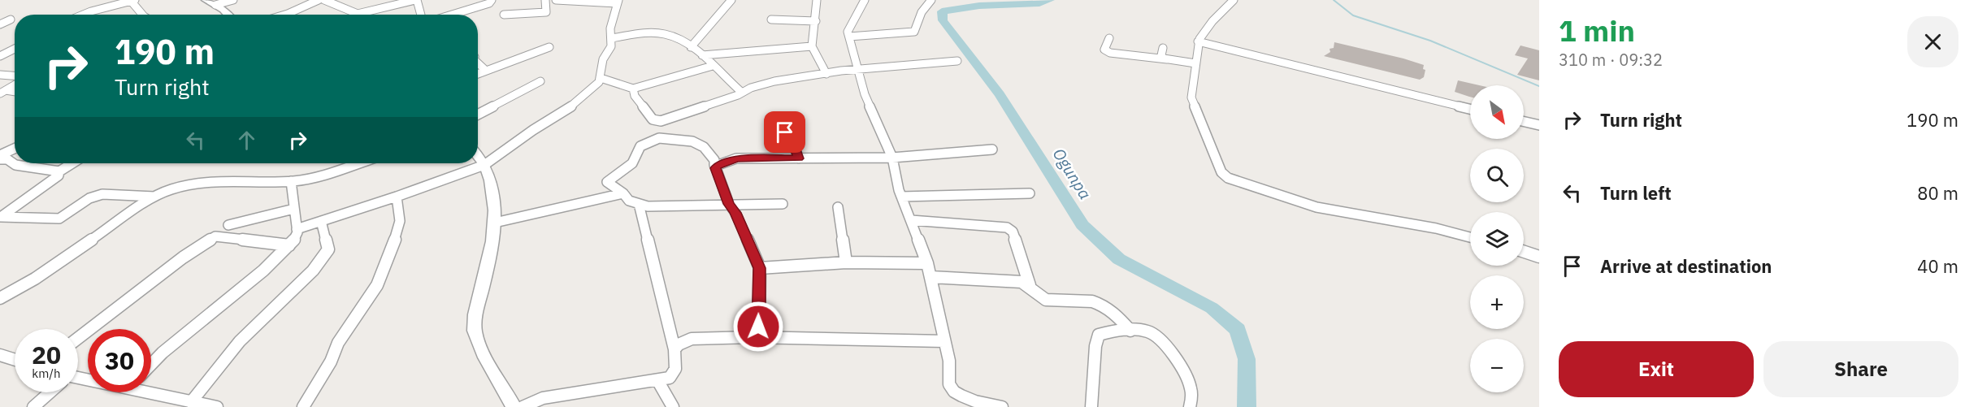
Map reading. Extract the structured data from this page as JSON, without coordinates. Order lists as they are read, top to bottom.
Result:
{
  "water": ["Ogunpa"],
  "north": "bottom right",
  "page": {
    "heading": ["1 min", "310 m · 09:32"],
    "turn": ["190 m", "Turn right"],
    "list": [
      {
        "name": "Turn right",
        "value": "190 m"
      },
      {
        "name": "Turn left",
        "value": "80 m"
      },
      {
        "name": "Arrive at destination",
        "value": "40 m"
      }
    ],
    "map_buttons": ["+", "−"],
    "speed": "20 km/h",
    "limit": "30",
    "buttons": ["Exit", "Share"]
  }
}
